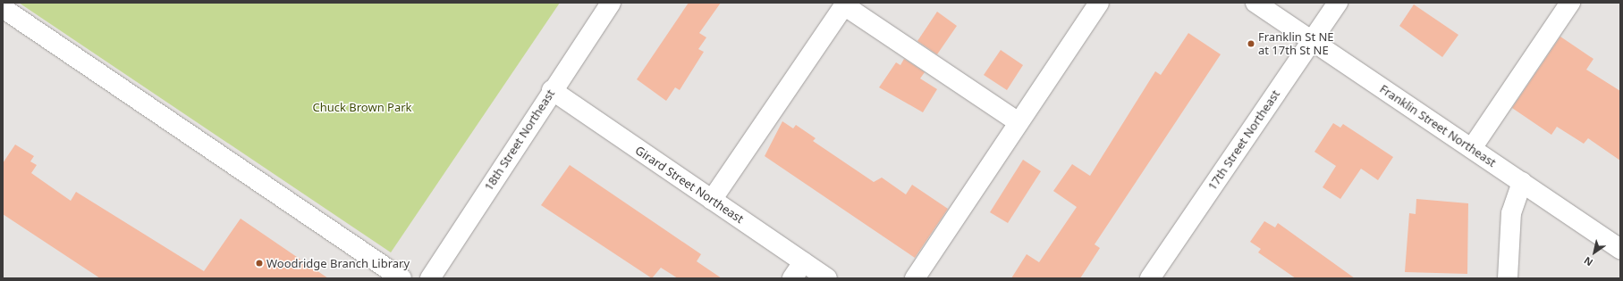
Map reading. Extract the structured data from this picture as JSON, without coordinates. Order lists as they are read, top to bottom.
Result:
{
  "streets": {
    "street": [
      "Franklin Street Northeast",
      "18th Street Northeast",
      "17th Street Northeast",
      "Girard Street Northeast"
    ]
  },
  "crossings": [
    ["Franklin Street Northeast", "17th Street Northeast"],
    ["18th Street Northeast", "Girard Street Northeast"]
  ],
  "parks": ["Chuck Brown Park"],
  "places": ["Franklin St NE at 17th St NE", "Woodridge Branch Library"],
  "north": "bottom left"
}
